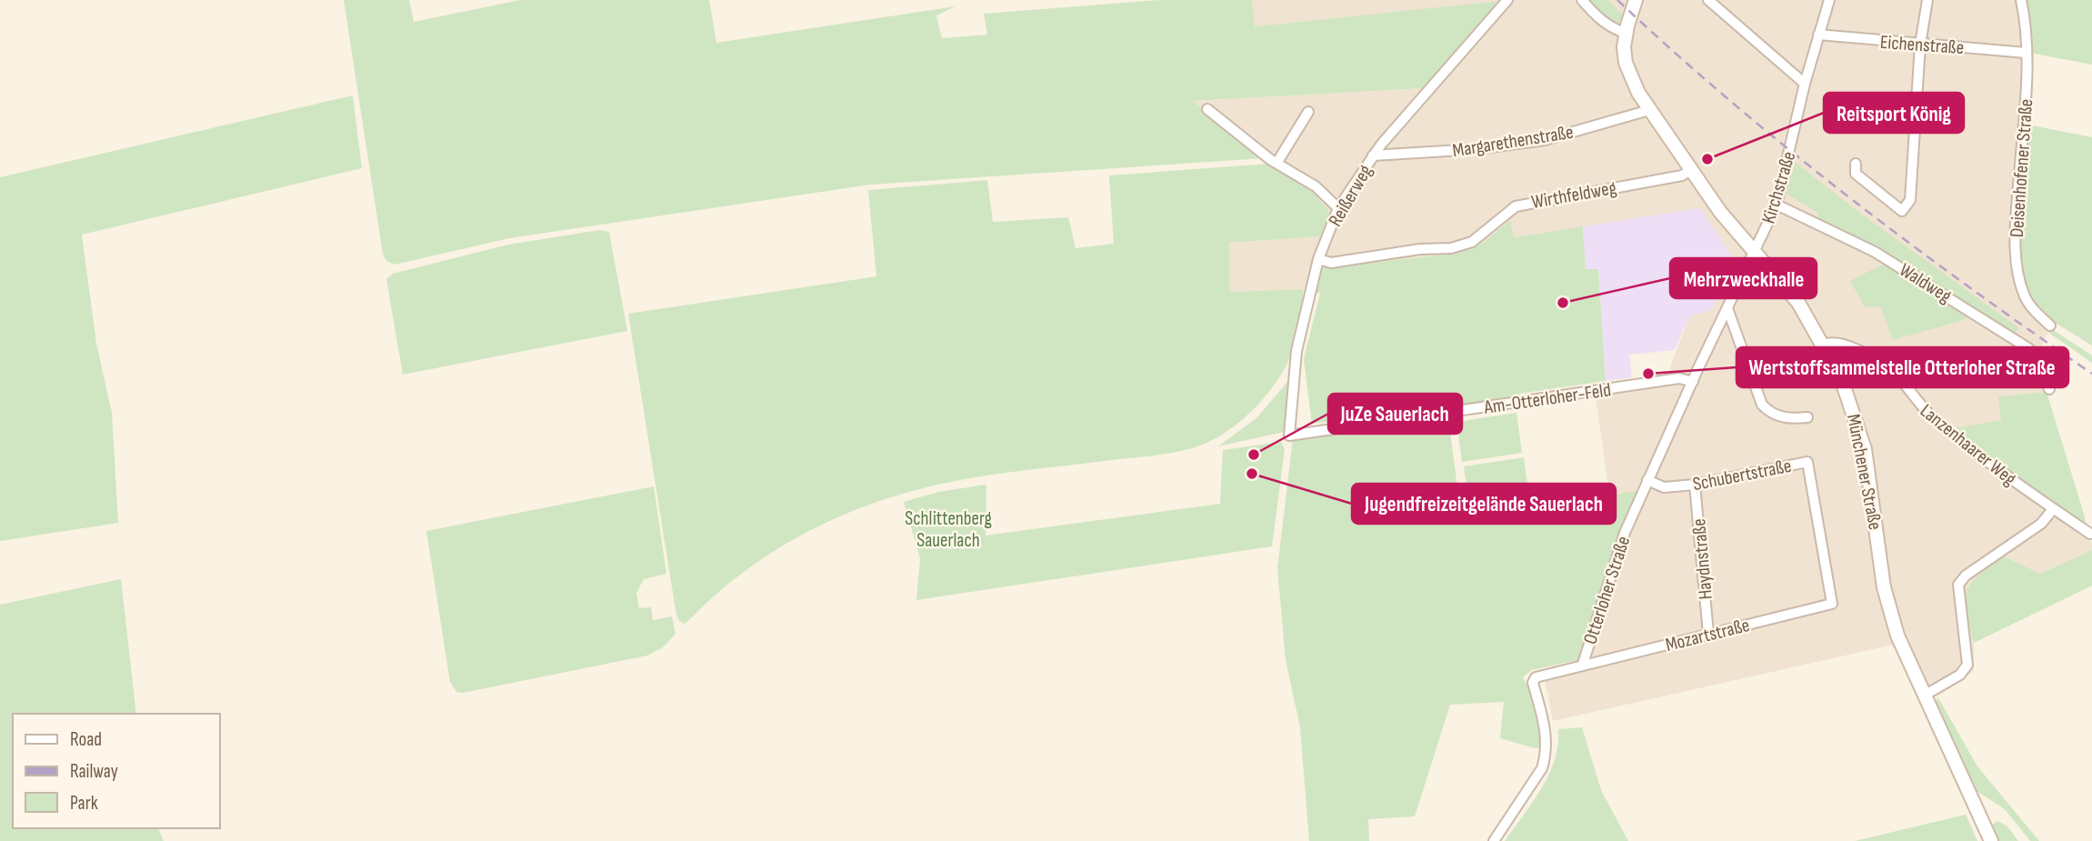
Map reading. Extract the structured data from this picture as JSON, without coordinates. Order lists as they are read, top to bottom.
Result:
{
  "streets": {
    "main road": ["Münchener Straße"],
    "street": [
      "Eichenstraße",
      "Margarethenstraße",
      "Deisenhofener Straße",
      "Kirchstraße",
      "Wirthfeldweg",
      "Reißerweg",
      "Waldweg",
      "Am-Otterloher-Feld",
      "Lanzenhaarer Weg",
      "Schubertstraße",
      "Haydnstraße",
      "Otterloher Straße",
      "Mozartstraße"
    ]
  },
  "crossings": [
    ["Eichenstraße", "Deisenhofener Straße"],
    ["Eichenstraße", "Kirchstraße"],
    ["Margarethenstraße", "Reißerweg"],
    ["Margarethenstraße", "Münchener Straße"],
    ["Kirchstraße", "Waldweg"],
    ["Kirchstraße", "Münchener Straße"],
    ["Kirchstraße", "Otterloher Straße"],
    ["Wirthfeldweg", "Reißerweg"],
    ["Wirthfeldweg", "Münchener Straße"],
    ["Reißerweg", "Am-Otterloher-Feld"],
    ["Am-Otterloher-Feld", "Otterloher Straße"],
    ["Lanzenhaarer Weg", "Münchener Straße"],
    ["Münchener Straße", "Otterloher Straße"],
    ["Schubertstraße", "Haydnstraße"],
    ["Schubertstraße", "Otterloher Straße"],
    ["Schubertstraße", "Mozartstraße"],
    ["Haydnstraße", "Mozartstraße"],
    ["Otterloher Straße", "Mozartstraße"]
  ],
  "parks": ["Schlittenberg Sauerlach"],
  "places": [
    "Reitsport König",
    "Mehrzweckhalle",
    "Wertstoffsammelstelle Otterloher Straße",
    "JuZe Sauerlach",
    "Jugendfreizeitgelände Sauerlach"
  ],
  "legend": ["Road", "Railway", "Park"]
}
